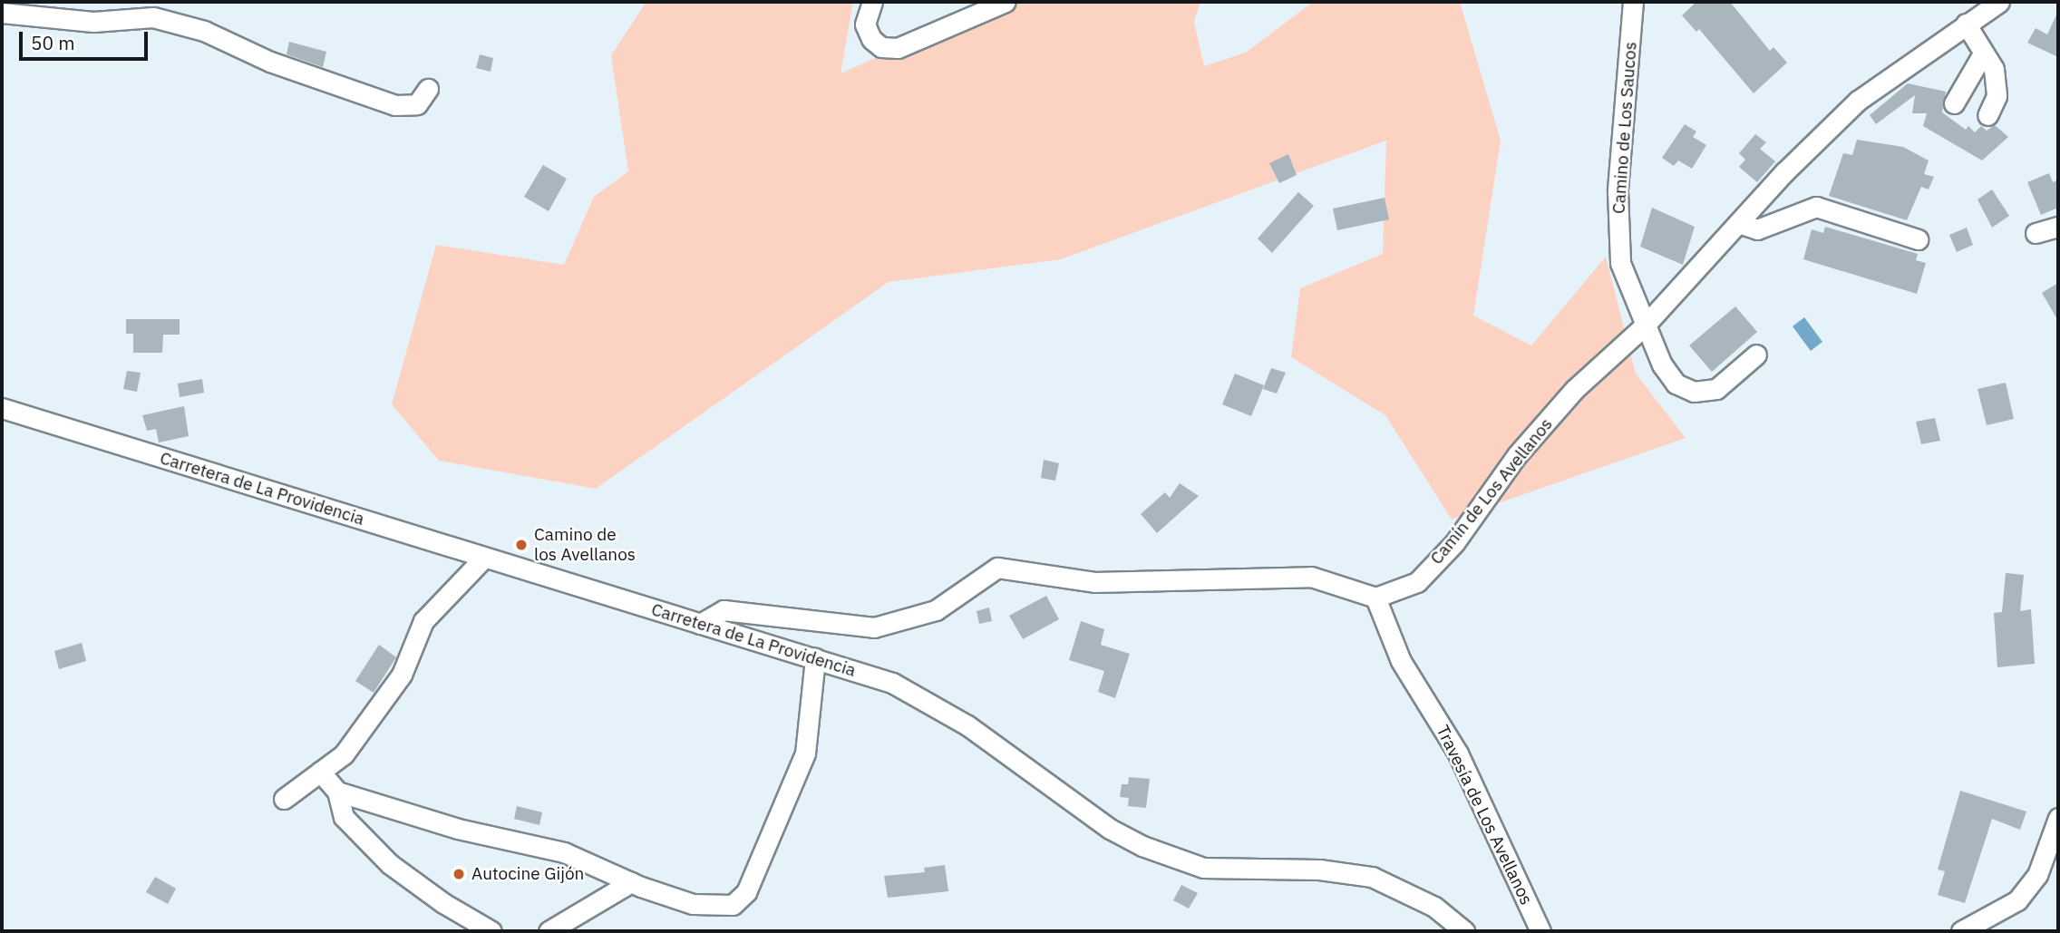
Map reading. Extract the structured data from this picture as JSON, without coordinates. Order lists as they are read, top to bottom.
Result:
{
  "streets": {
    "street": [
      "Camino de Los Saucos",
      "Carretera de La Providencia",
      "Camín de Los Avellanos",
      "Travesía de Los Avellanos"
    ]
  },
  "crossings": [
    ["Camino de Los Saucos", "Camín de Los Avellanos"],
    ["Camín de Los Avellanos", "Travesía de Los Avellanos"]
  ],
  "places": ["Camino de los Avellanos", "Autocine Gijón"],
  "scale_bar": "50 m"
}
